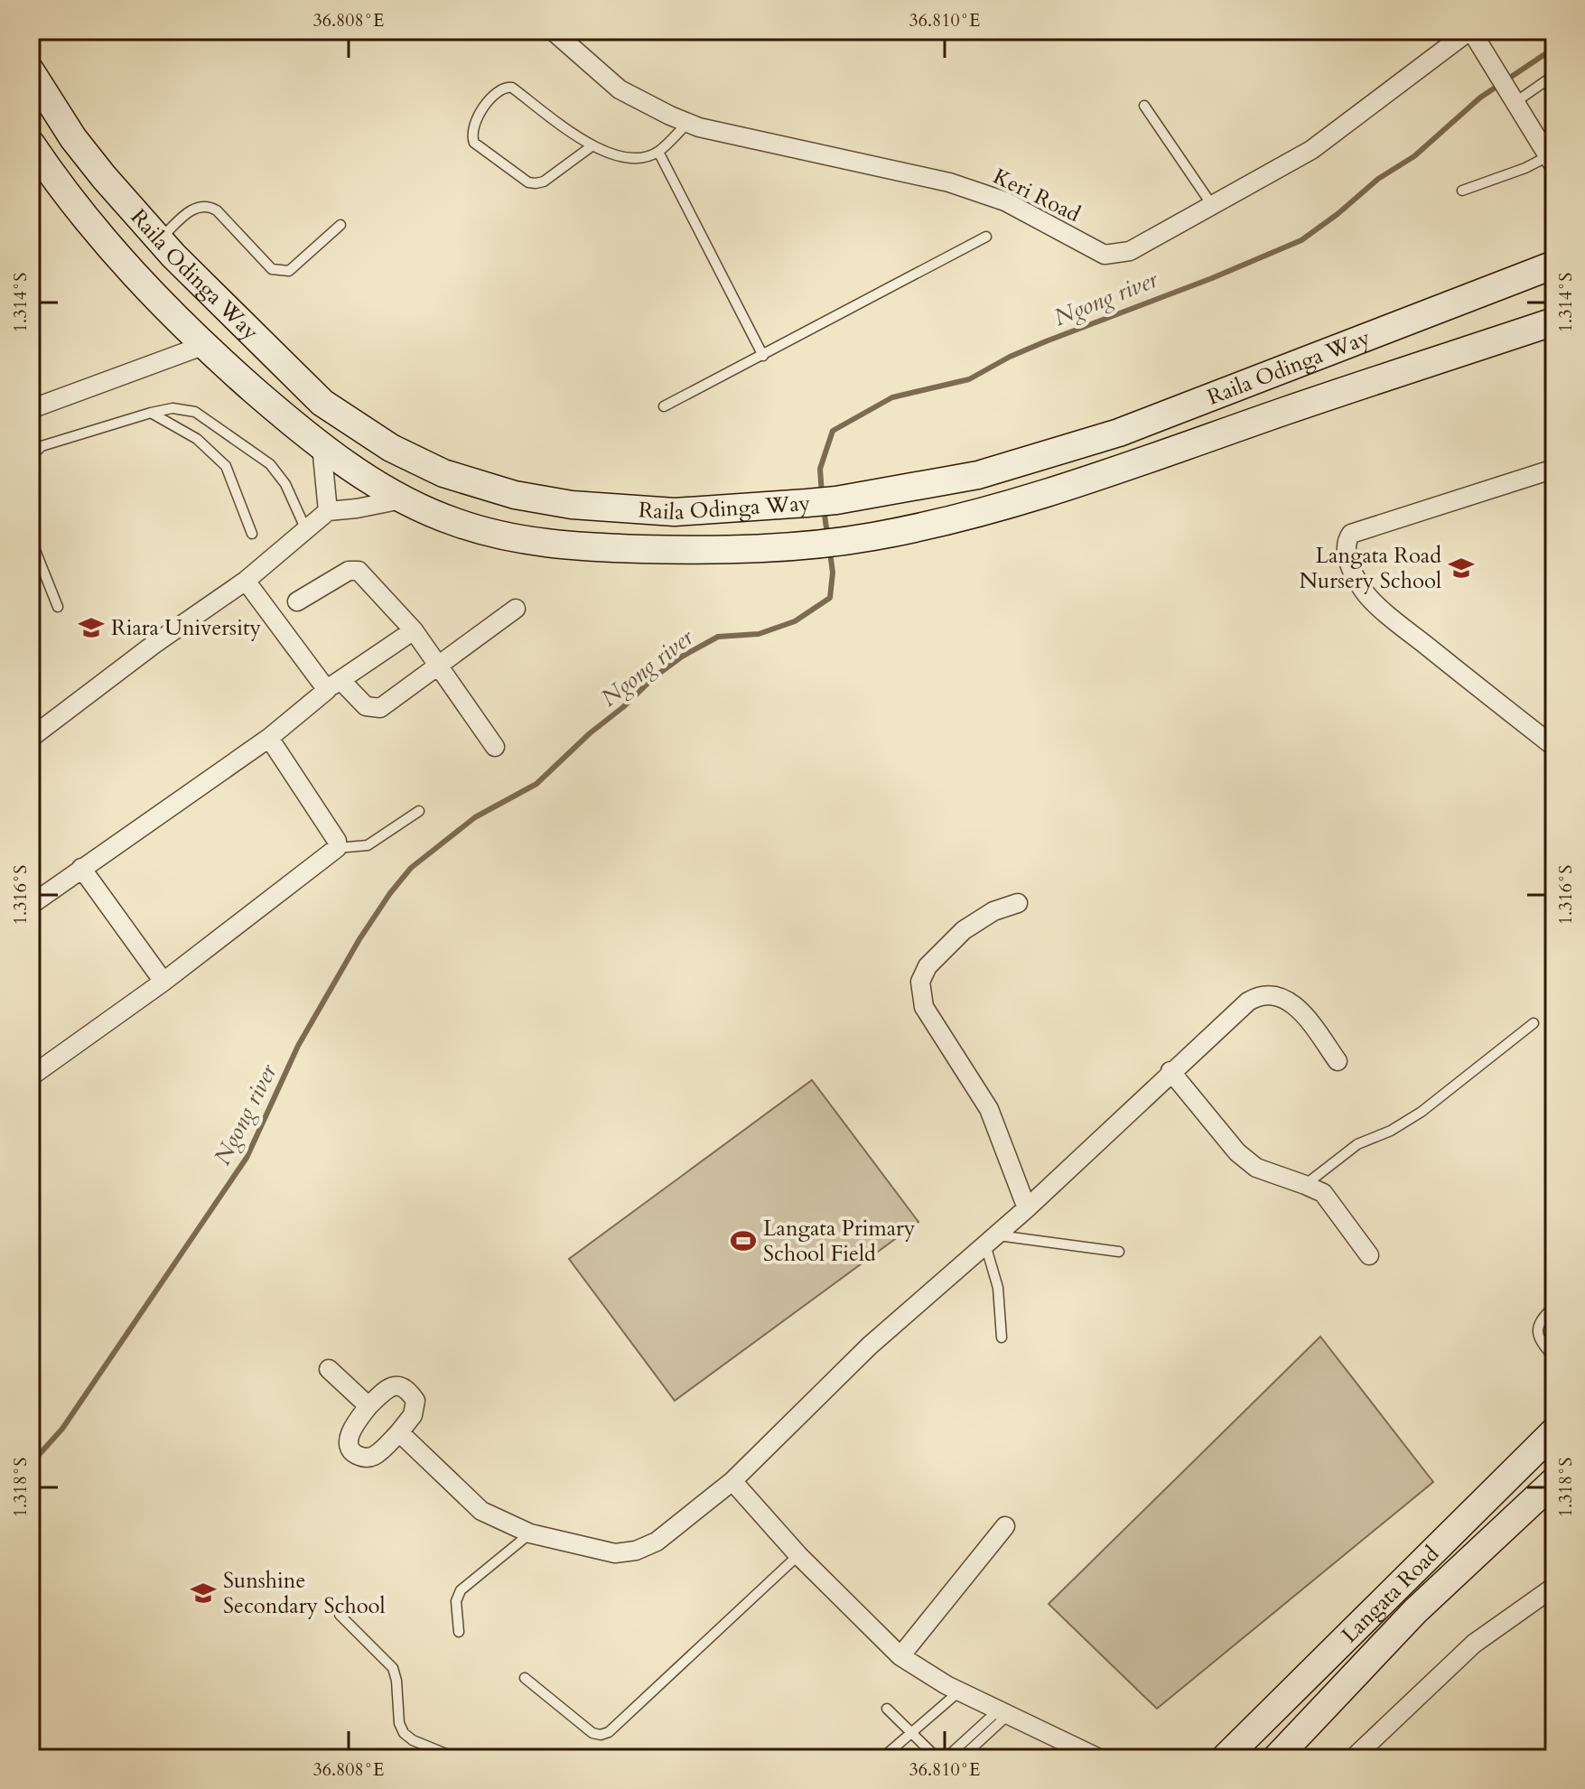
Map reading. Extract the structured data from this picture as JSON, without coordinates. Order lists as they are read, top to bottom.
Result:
{
  "streets": {
    "main road": ["Raila Odinga Way", "Langata Road"],
    "street": ["Keri Road"]
  },
  "water": ["Ngong river"],
  "places": {
    "school or university": ["Langata Road Nursery School", "Riara University", "Sunshine Secondary School"],
    "sports": ["Langata Primary School Field"]
  },
  "coordinates": [
    "36.808°E",
    "36.810°E",
    "1.314°S",
    "1.316°S",
    "1.318°S"
  ]
}
